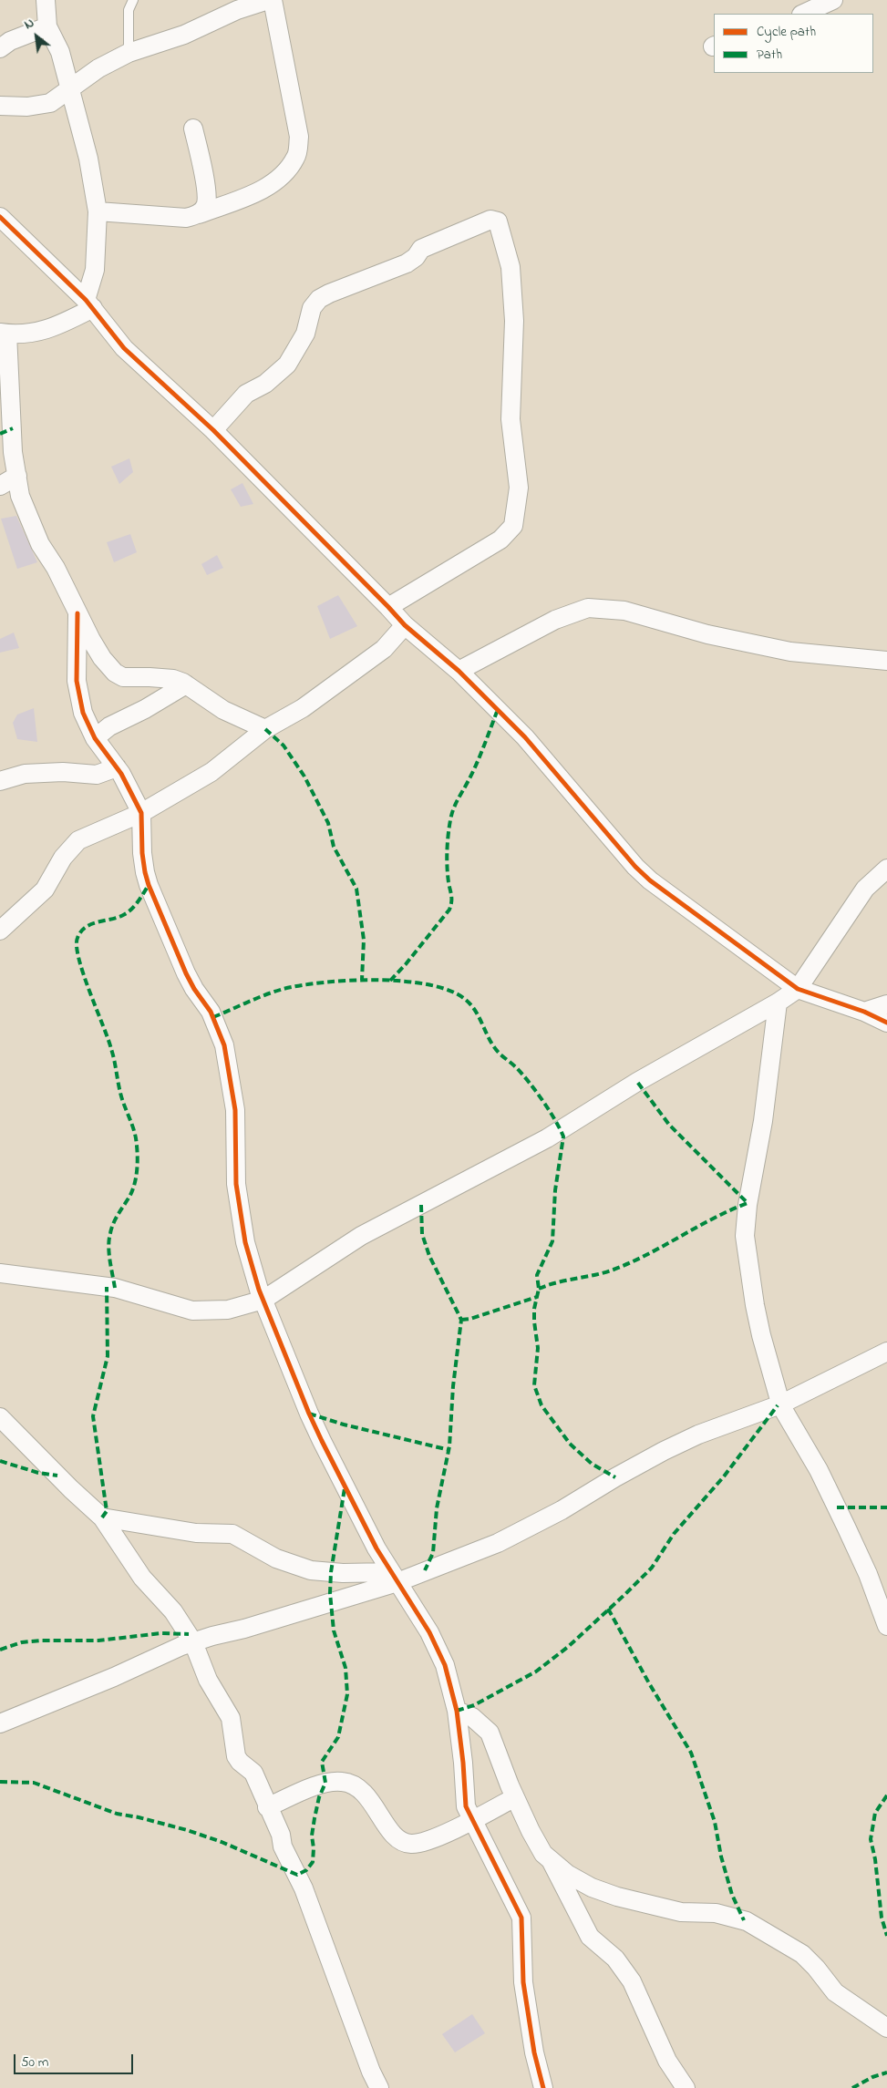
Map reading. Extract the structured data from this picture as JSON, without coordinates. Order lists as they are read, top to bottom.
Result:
{
  "legend": ["Cycle path", "Path"],
  "scale_bar": "50 m",
  "north": "top left"
}
